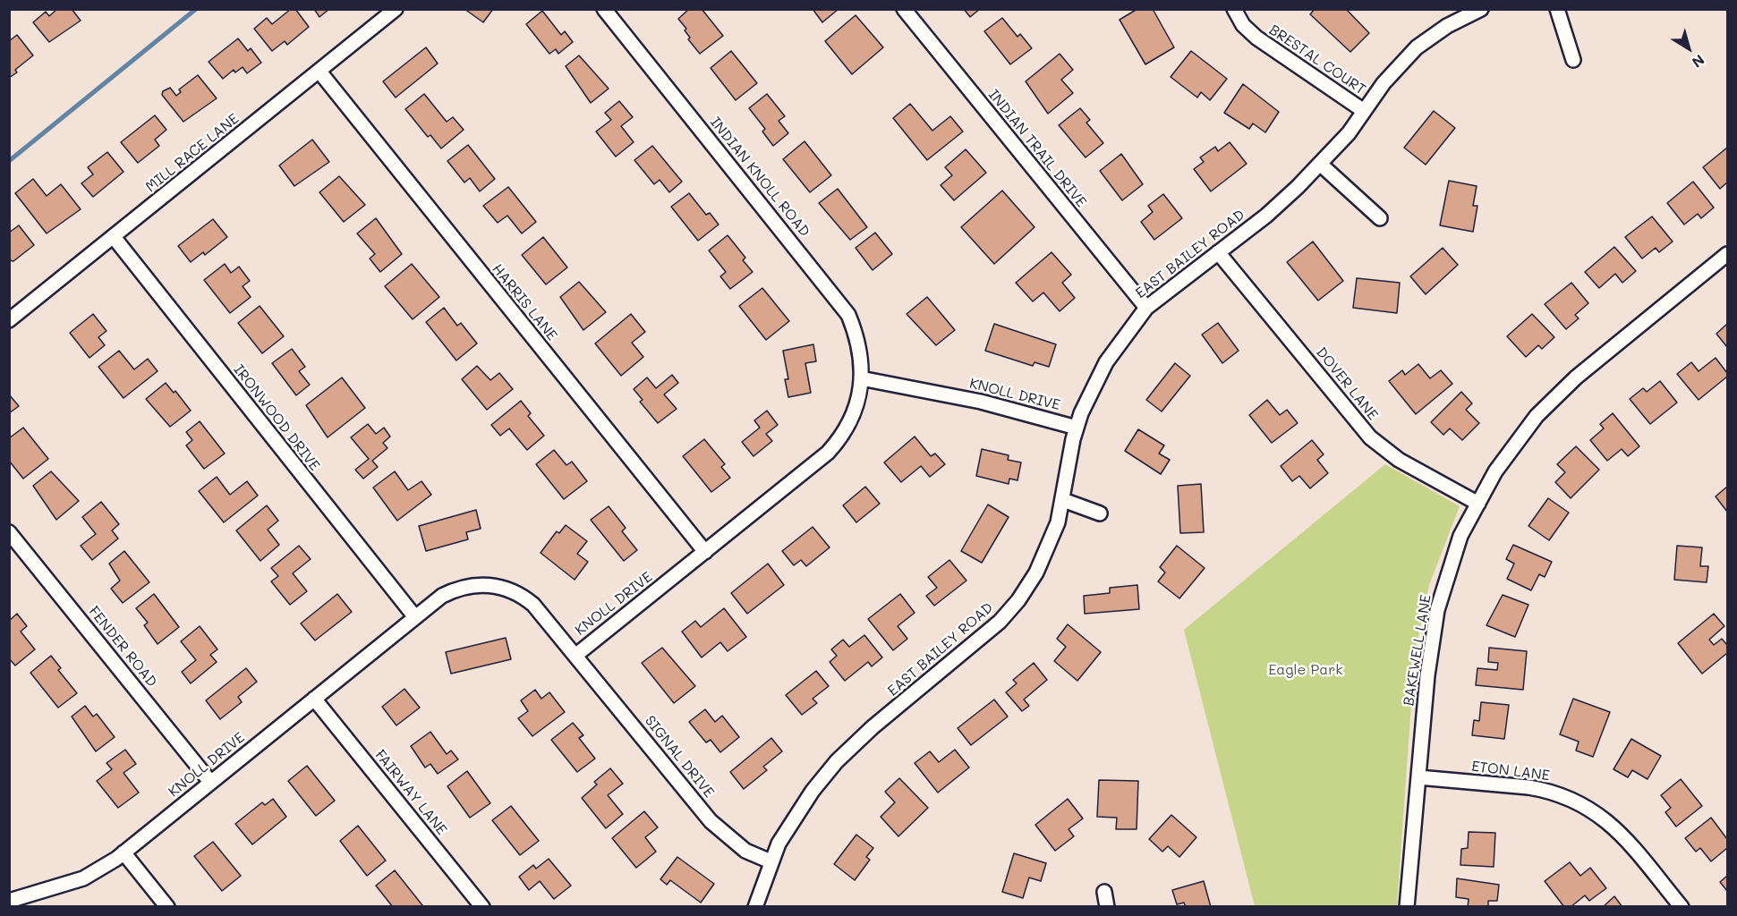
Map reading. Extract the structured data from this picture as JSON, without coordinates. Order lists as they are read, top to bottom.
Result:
{
  "streets": {
    "street": [
      "BRESTAL COURT",
      "INDIAN TRAIL DRIVE",
      "MILL RACE LANE",
      "INDIAN KNOLL ROAD",
      "EAST BAILEY ROAD",
      "HARRIS LANE",
      "DOVER LANE",
      "KNOLL DRIVE",
      "IRONWOOD DRIVE",
      "FENDER ROAD",
      "BAKEWELL LANE",
      "SIGNAL DRIVE",
      "ETON LANE",
      "FAIRWAY LANE"
    ]
  },
  "crossings": [
    ["BRESTAL COURT", "EAST BAILEY ROAD"],
    ["INDIAN TRAIL DRIVE", "EAST BAILEY ROAD"],
    ["MILL RACE LANE", "HARRIS LANE"],
    ["MILL RACE LANE", "IRONWOOD DRIVE"],
    ["INDIAN KNOLL ROAD", "KNOLL DRIVE"],
    ["EAST BAILEY ROAD", "DOVER LANE"],
    ["EAST BAILEY ROAD", "KNOLL DRIVE"],
    ["EAST BAILEY ROAD", "SIGNAL DRIVE"],
    ["HARRIS LANE", "KNOLL DRIVE"],
    ["DOVER LANE", "BAKEWELL LANE"],
    ["KNOLL DRIVE", "IRONWOOD DRIVE"],
    ["KNOLL DRIVE", "FENDER ROAD"],
    ["KNOLL DRIVE", "SIGNAL DRIVE"],
    ["KNOLL DRIVE", "FAIRWAY LANE"],
    ["BAKEWELL LANE", "ETON LANE"]
  ],
  "parks": ["Eagle Park"],
  "north": "bottom right"
}
